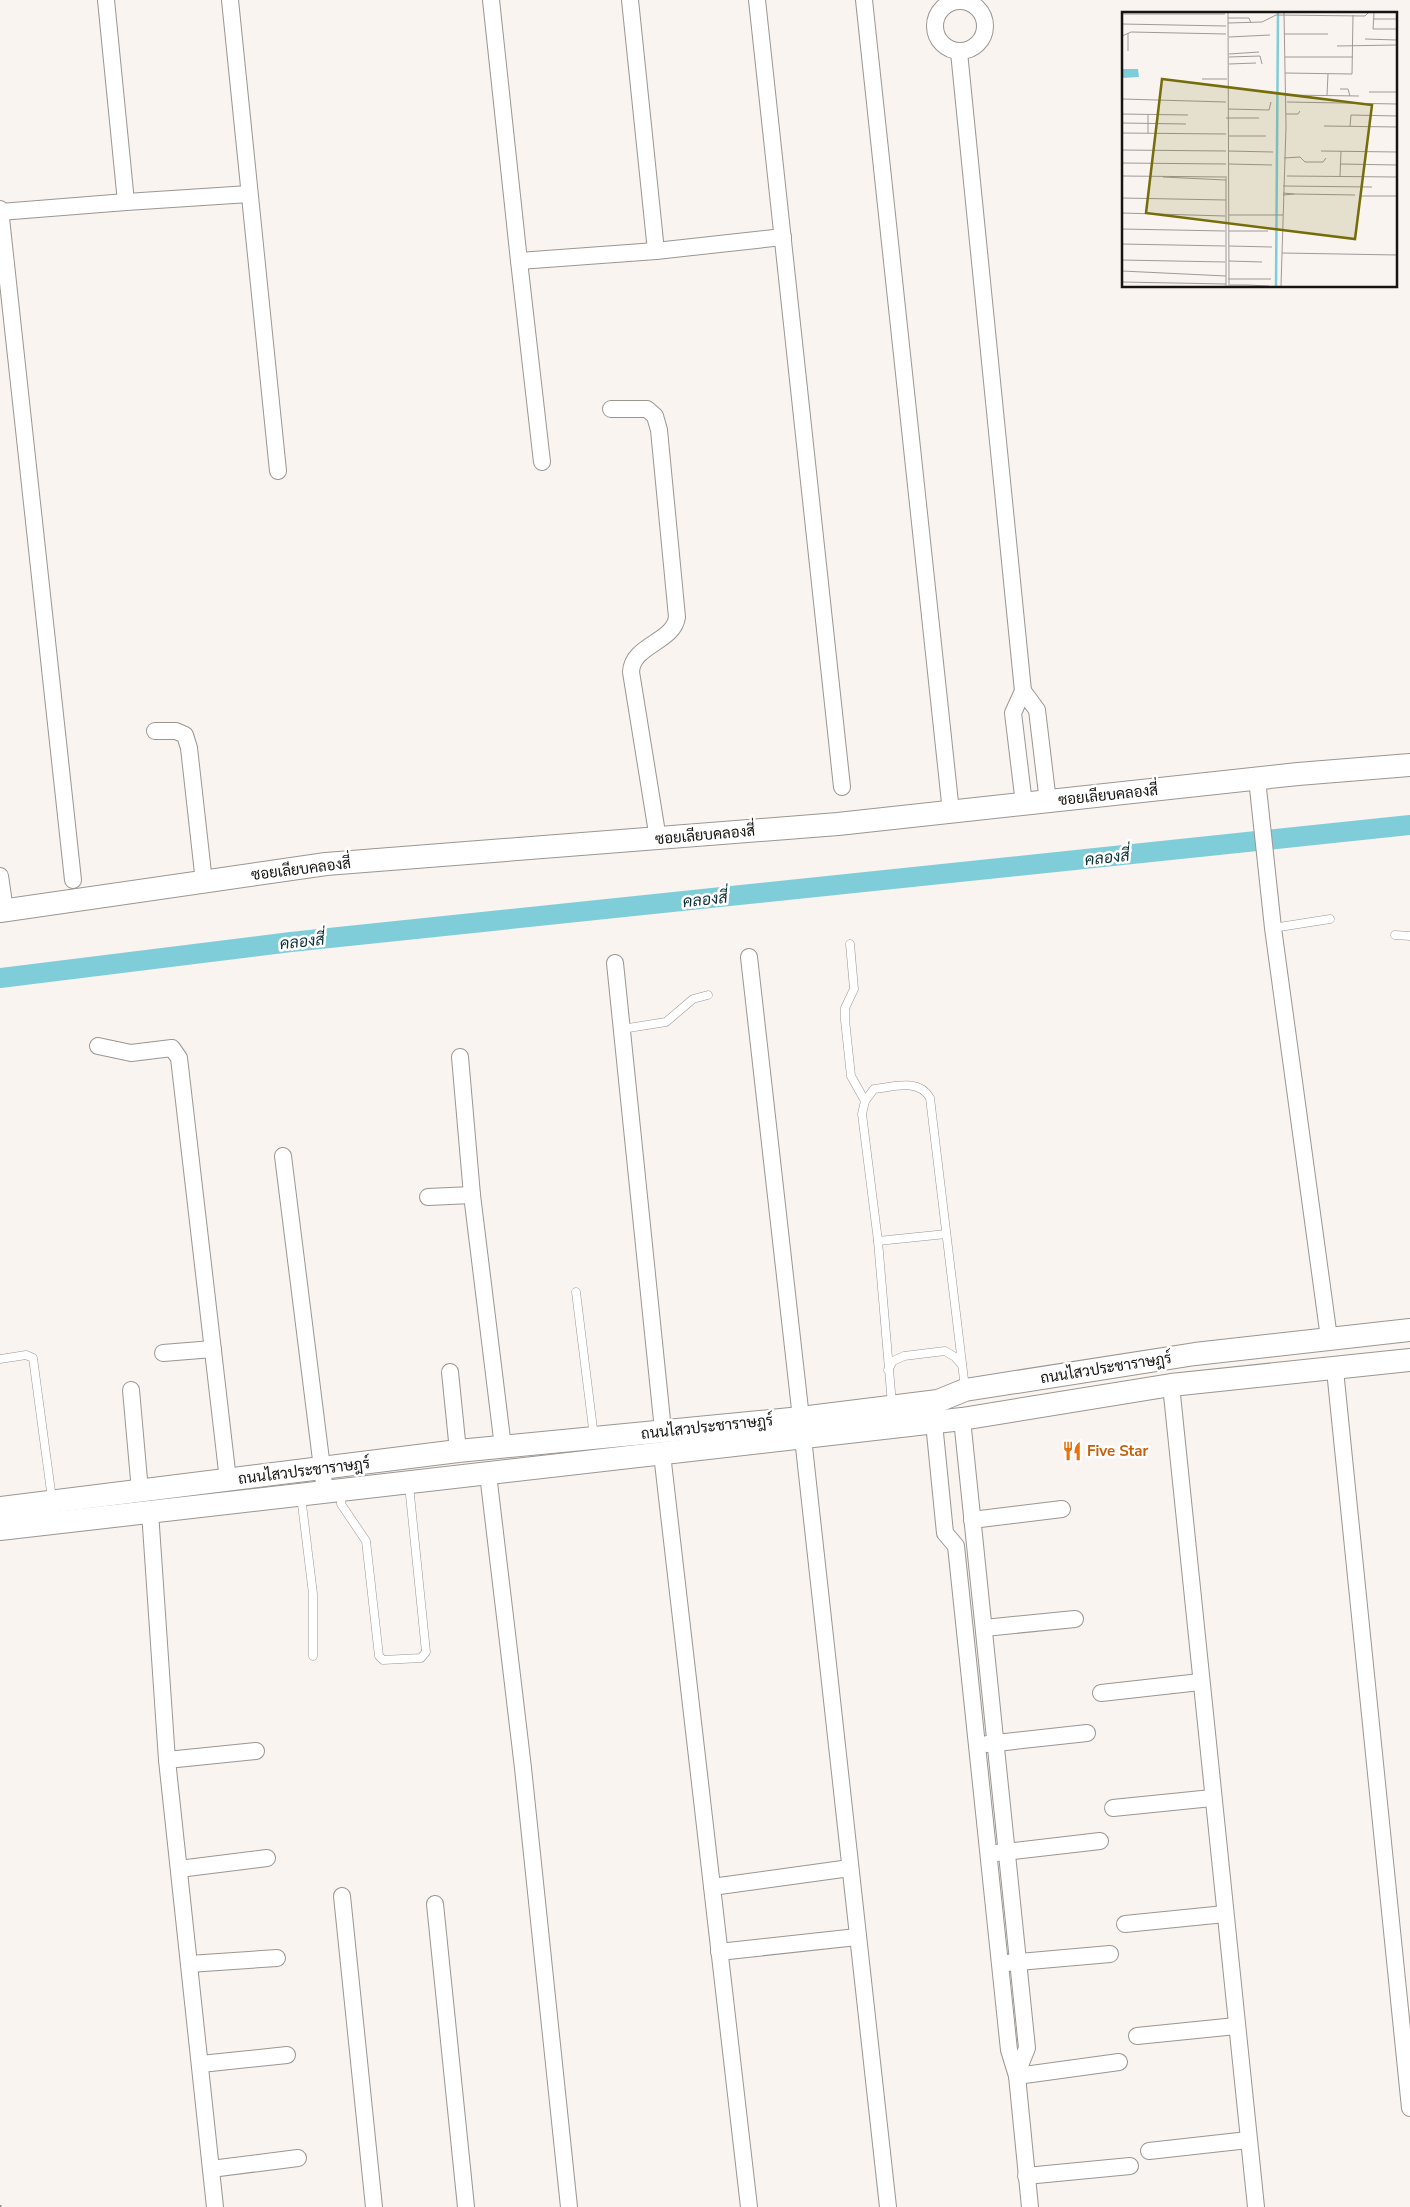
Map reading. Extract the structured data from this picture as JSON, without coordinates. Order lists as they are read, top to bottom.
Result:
{
  "streets": {
    "main road": ["ซอยเลียบคลองสี่", "ถนนไสวประชาราษฎร์"]
  },
  "water": ["คลองสี่"],
  "places": {
    "restaurant": ["Five Star"]
  }
}
